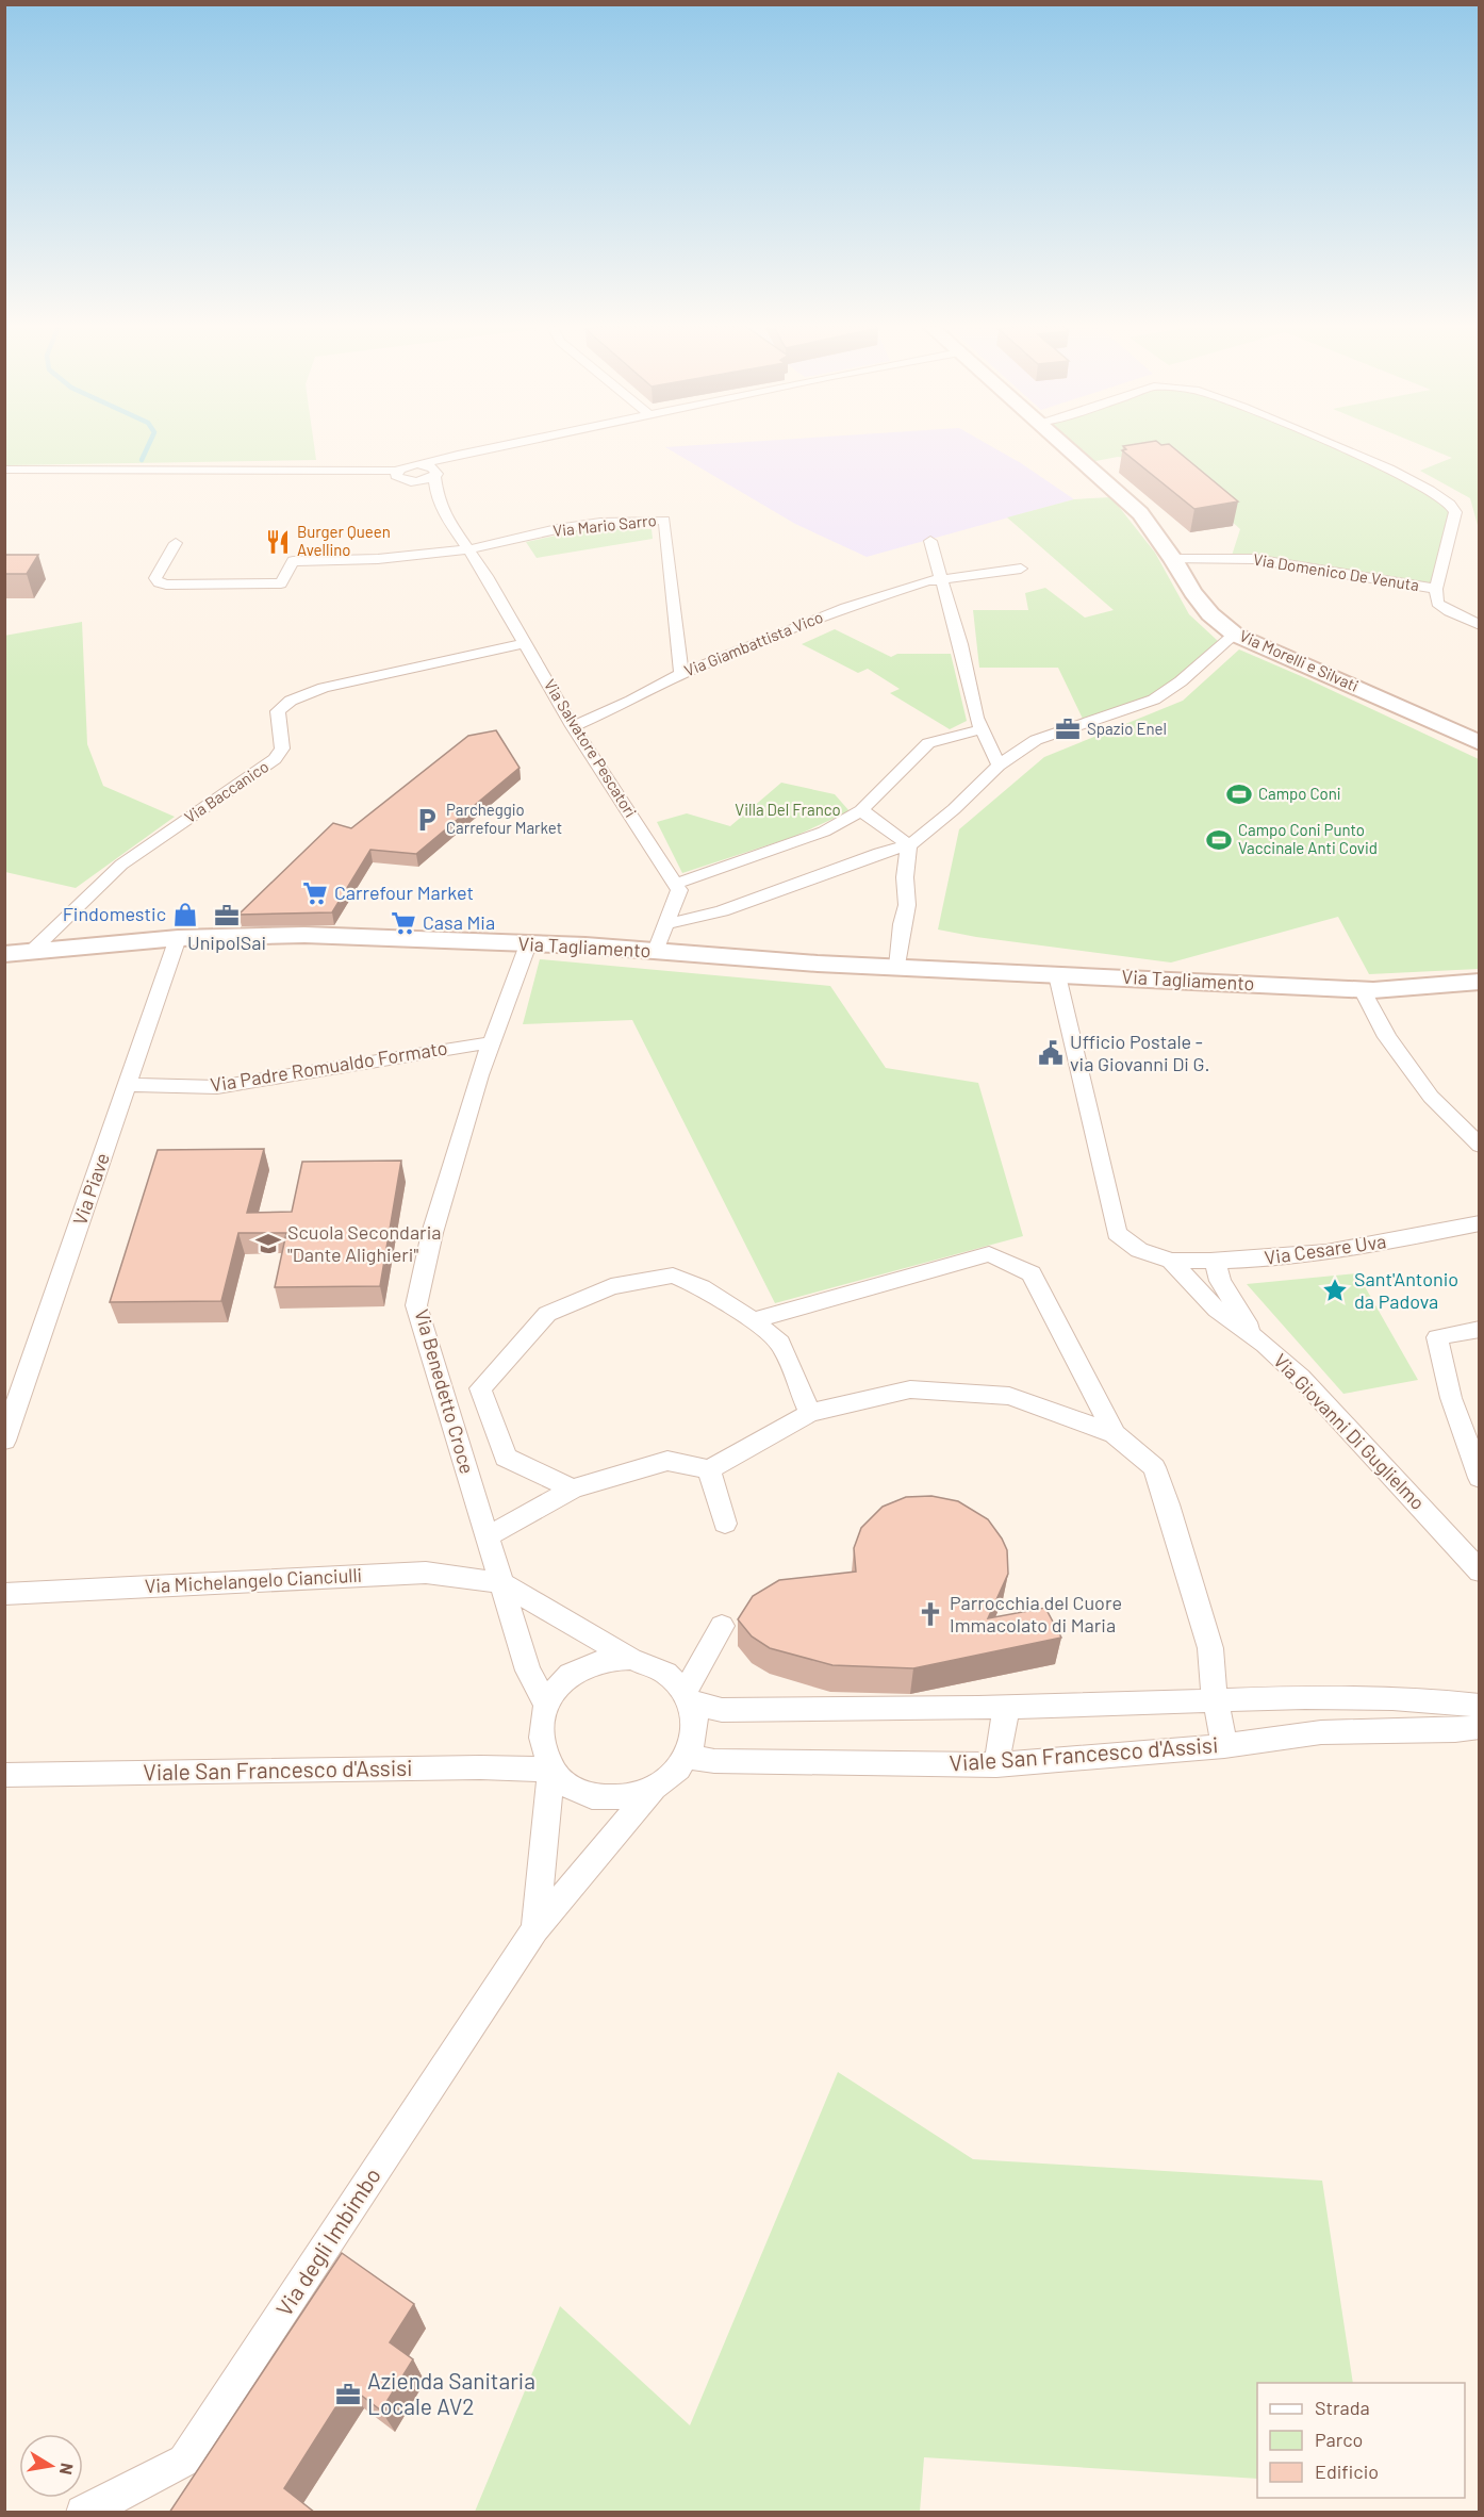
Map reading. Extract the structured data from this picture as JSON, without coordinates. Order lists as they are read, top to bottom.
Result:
{
  "streets": {
    "main road": ["Via Morelli e Silvati", "Via Tagliamento"],
    "street": [
      "Via Mario Sarro",
      "Via Domenico De Venuta",
      "Via Giambattista Vico",
      "Via Salvatore Pescatori",
      "Via Baccanico",
      "Via Padre Romualdo Formato",
      "Via Piave",
      "Via Cesare Uva",
      "Via Benedetto Croce",
      "Via Giovanni Di Guglielmo",
      "Via Michelangelo Cianciulli",
      "Viale San Francesco d'Assisi",
      "Via degli Imbimbo"
    ]
  },
  "crossings": [
    ["Via Mario Sarro", "Via Giambattista Vico"],
    ["Via Mario Sarro", "Via Salvatore Pescatori"],
    ["Via Domenico De Venuta", "Via Morelli e Silvati"],
    ["Via Giambattista Vico", "Via Salvatore Pescatori"],
    ["Via Salvatore Pescatori", "Via Baccanico"],
    ["Via Baccanico", "Via Tagliamento"],
    ["Via Tagliamento", "Via Piave"],
    ["Via Tagliamento", "Via Benedetto Croce"],
    ["Via Tagliamento", "Via Giovanni Di Guglielmo"],
    ["Via Padre Romualdo Formato", "Via Piave"],
    ["Via Padre Romualdo Formato", "Via Benedetto Croce"],
    ["Via Cesare Uva", "Via Giovanni Di Guglielmo"],
    ["Via Benedetto Croce", "Via Michelangelo Cianciulli"],
    ["Via Benedetto Croce", "Viale San Francesco d'Assisi"],
    ["Via Benedetto Croce", "Via degli Imbimbo"],
    ["Viale San Francesco d'Assisi", "Via degli Imbimbo"]
  ],
  "parks": ["Villa Del Franco"],
  "places": {
    "restaurant": ["Burger Queen Avellino"],
    "office": ["Spazio Enel", "UnipolSai", "Azienda Sanitaria Locale AV2"],
    "sports": ["Campo Coni", "Campo Coni Punto Vaccinale Anti Covid"],
    "parking": ["Parcheggio Carrefour Market"],
    "supermarket": ["Carrefour Market", "Casa Mia"],
    "shop": ["Findomestic"],
    "public building": ["Ufficio Postale - via Giovanni Di G."],
    "school or university": ["Scuola Secondaria \"Dante Alighieri\""],
    "place": ["Sant'Antonio da Padova"],
    "church": ["Parrocchia del Cuore Immacolato di Maria"]
  },
  "legend": ["Strada", "Parco", "Edificio"],
  "north": "right"
}
